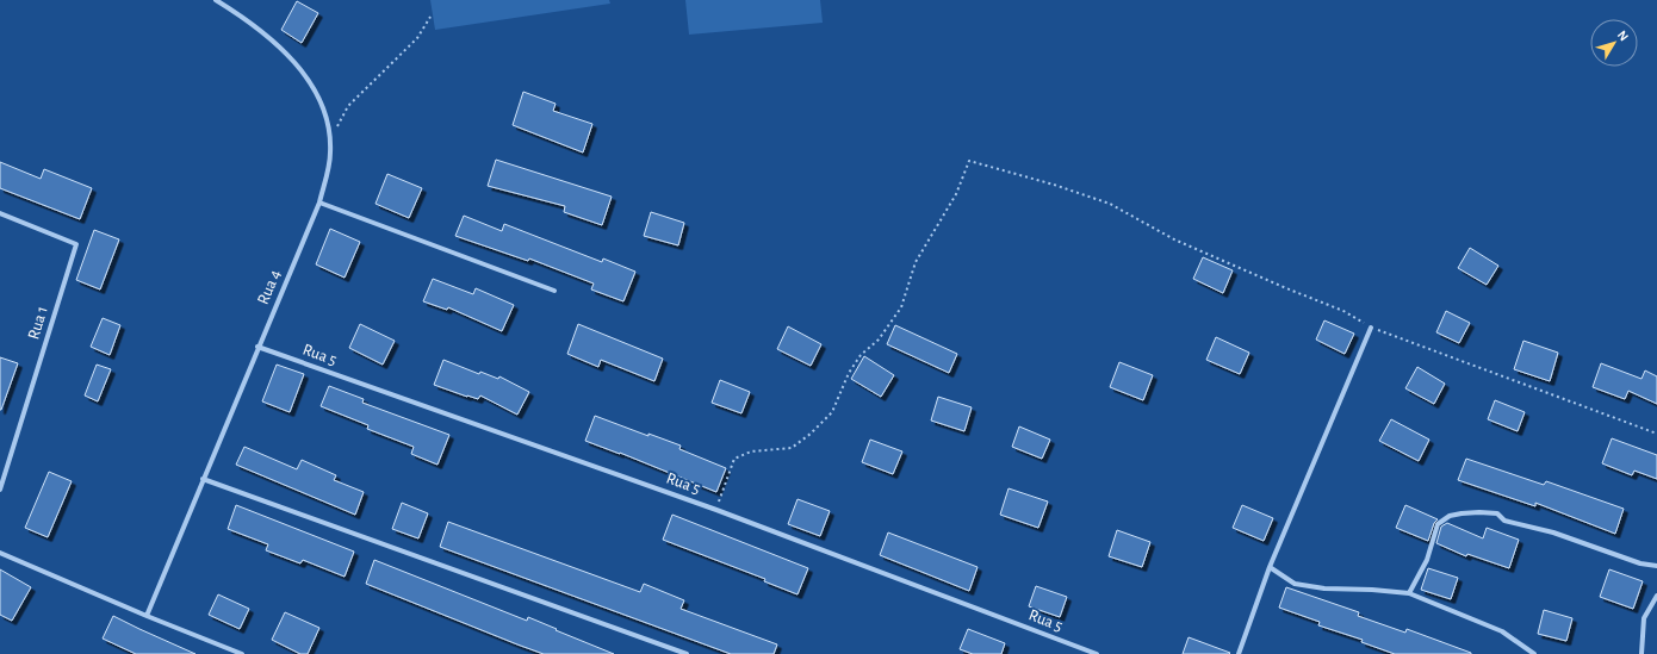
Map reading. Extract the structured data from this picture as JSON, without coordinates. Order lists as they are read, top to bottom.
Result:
{
  "streets": {
    "street": ["Rua 4", "Rua 1", "Rua 5"]
  },
  "crossings": [
    ["Rua 4", "Rua 5"]
  ],
  "north": "top right"
}
